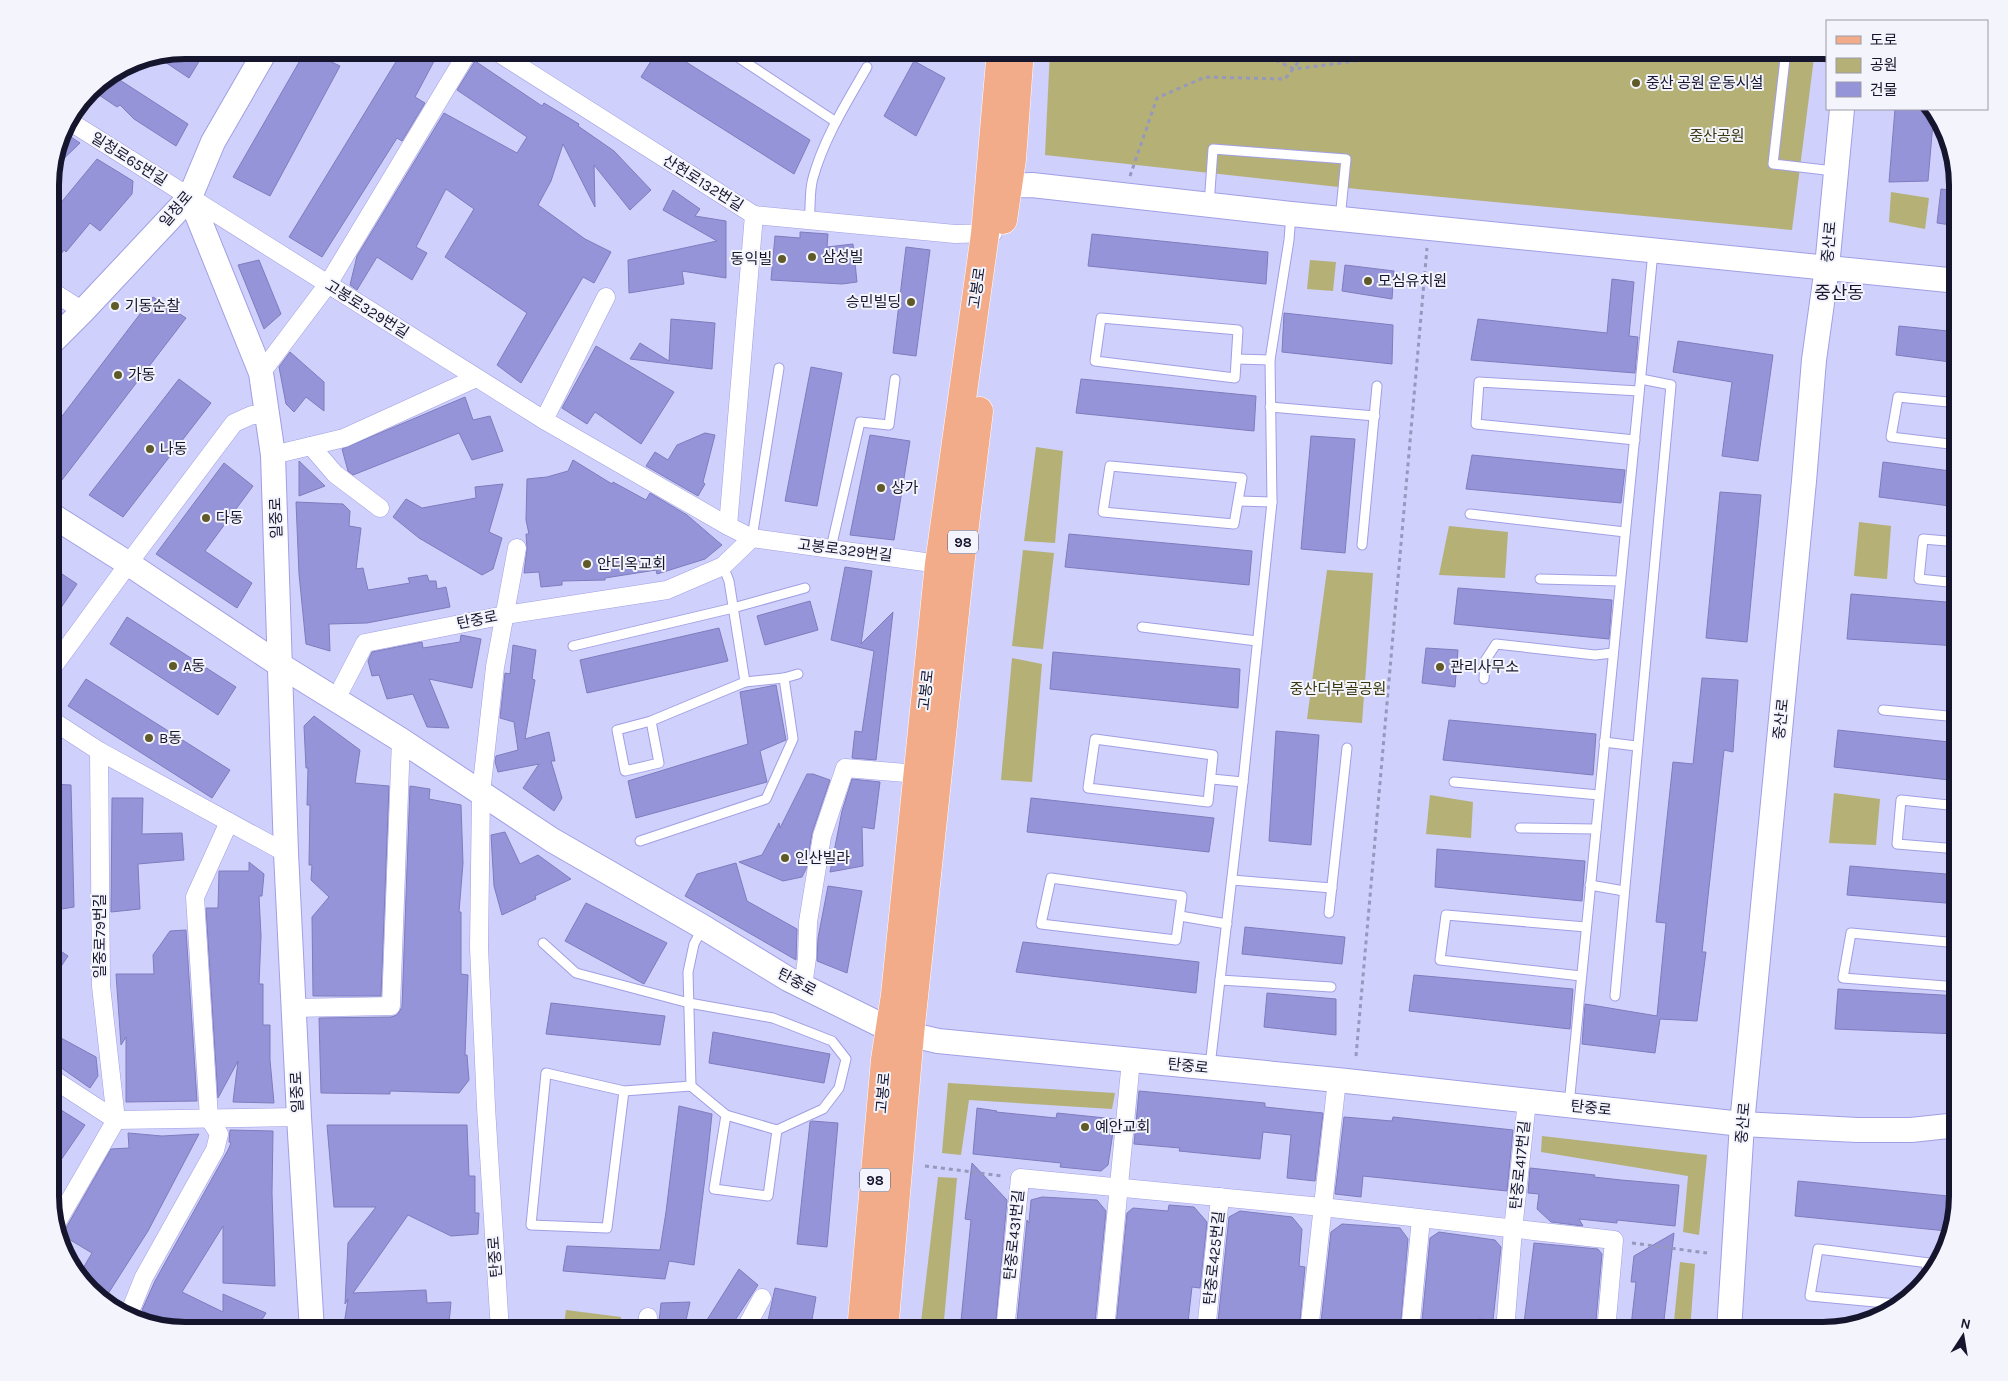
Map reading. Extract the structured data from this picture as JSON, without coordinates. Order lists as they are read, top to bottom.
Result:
{
  "streets": {
    "main road": [
      "일청로",
      "중산로",
      "고봉로",
      "일중로",
      "98",
      "탄중로"
    ],
    "street": [
      "일청로65번길",
      "산현로132번길",
      "고봉로329번길",
      "일중로79번길",
      "탄중로417번길",
      "탄중로431번길",
      "탄중로425번길"
    ]
  },
  "crossings": [
    ["일청로65번길", "일청로"],
    ["일청로65번길", "고봉로329번길"],
    ["일청로65번길", "일중로"],
    ["산현로132번길", "고봉로"],
    ["일청로", "고봉로329번길"],
    ["일청로", "일중로"],
    ["중산로", "탄중로"],
    ["고봉로", "고봉로329번길"],
    ["고봉로", "탄중로"],
    ["고봉로329번길", "일중로"],
    ["일중로", "탄중로"],
    ["탄중로", "탄중로417번길"],
    ["탄중로417번길", "탄중로425번길"],
    ["탄중로431번길", "탄중로425번길"]
  ],
  "districts": ["중산동"],
  "parks": ["중산공원", "중산더부골공원"],
  "places": [
    "중산 공원 운동시설",
    "삼성빌",
    "동익빌",
    "모심유치원",
    "승민빌딩",
    "기동순찰",
    "가동",
    "나동",
    "상가",
    "다동",
    "안디옥교회",
    "A동",
    "관리사무소",
    "B동",
    "인산빌라",
    "예안교회"
  ],
  "legend": ["도로", "공원", "건물"],
  "north": "top"
}
